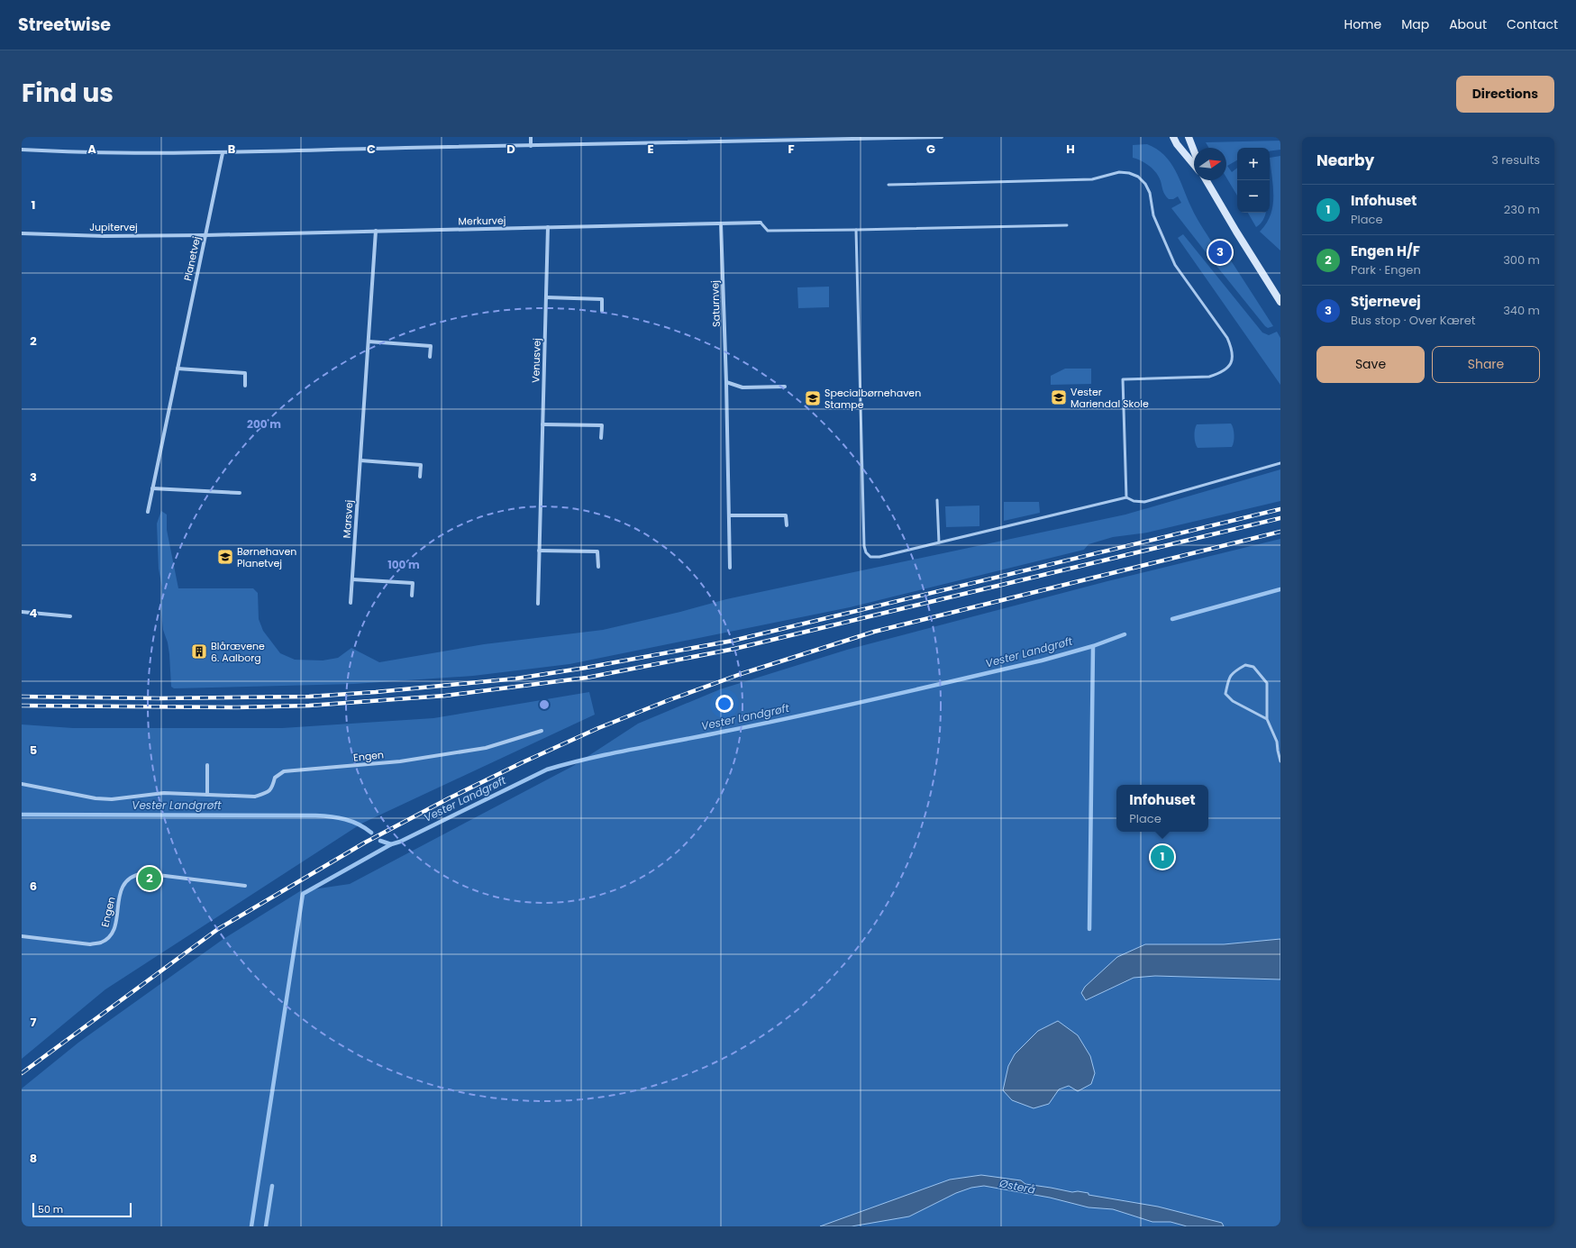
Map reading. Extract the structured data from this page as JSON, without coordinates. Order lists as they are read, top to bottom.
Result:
{
  "streets": {
    "street": [
      "Merkurvej",
      "Jupitervej",
      "Planetvej",
      "Saturnvej",
      "Venusvej",
      "Marsvej",
      "Engen"
    ]
  },
  "crossings": [
    ["Merkurvej", "Jupitervej"],
    ["Merkurvej", "Planetvej"],
    ["Merkurvej", "Saturnvej"],
    ["Merkurvej", "Venusvej"],
    ["Merkurvej", "Marsvej"],
    ["Jupitervej", "Planetvej"]
  ],
  "water": ["Vester Landgrøft", "Østerå"],
  "places": {
    "school or university": ["Vester Mariendal Skole", "Specialbørnehaven Stampe", "Børnehaven Planetvej"],
    "building": ["Blårævene 6. Aalborg"]
  },
  "scale_bar": "50 m",
  "north": "right",
  "page": {
    "header": "Streetwise",
    "nav": [
      "Home",
      "Map",
      "About",
      "Contact"
    ],
    "title": "Find us",
    "buttons": [
      "Directions",
      ["Save", "Share"]
    ],
    "heading": ["Nearby", "3 results"],
    "map_buttons": ["+", "−"],
    "list": [
      {
        "mark": "1",
        "name": "Infohuset",
        "note": "Place",
        "value": "230 m"
      },
      {
        "mark": "2",
        "name": "Engen H/F",
        "note": "Park · Engen",
        "value": "300 m"
      },
      {
        "mark": "3",
        "name": "Stjernevej",
        "note": "Bus stop · Over Kæret",
        "value": "340 m"
      }
    ],
    "pins": ["3", "1", "2"],
    "popup": ["Infohuset", "Place"],
    "scale": "50 m"
  },
  "grid": {
    "columns": [
      "A",
      "B",
      "C",
      "D",
      "E",
      "F",
      "G",
      "H"
    ],
    "rows": [
      "1",
      "2",
      "3",
      "4",
      "5",
      "6",
      "7",
      "8"
    ]
  },
  "rings": ["200 m", "100 m"]
}
